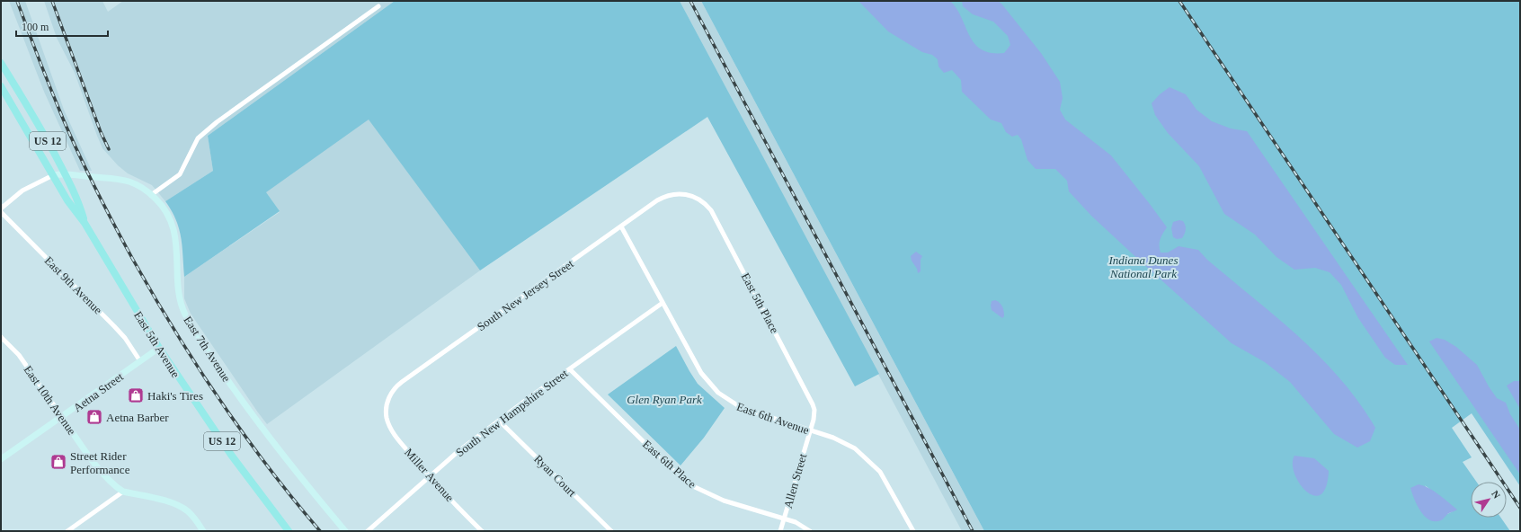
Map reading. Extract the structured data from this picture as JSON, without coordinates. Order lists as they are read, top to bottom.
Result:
{
  "streets": {
    "main road": ["US 12", "East 5th Avenue"],
    "street": [
      "East 9th Avenue",
      "South New Jersey Street",
      "East 5th Place",
      "East 7th Avenue",
      "Aetna Street",
      "East 10th Avenue",
      "South New Hampshire Street",
      "East 6th Avenue",
      "East 6th Place",
      "Miller Avenue",
      "Ryan Court",
      "Allen Street"
    ]
  },
  "crossings": [
    ["East 9th Avenue", "Aetna Street"],
    ["South New Jersey Street", "East 5th Place"],
    ["South New Jersey Street", "East 6th Avenue"],
    ["South New Jersey Street", "Miller Avenue"],
    ["East 5th Place", "East 6th Avenue"],
    ["East 5th Place", "Allen Street"],
    ["East 5th Avenue", "East 7th Avenue"],
    ["East 5th Avenue", "Aetna Street"],
    ["Aetna Street", "East 10th Avenue"],
    ["South New Hampshire Street", "East 6th Avenue"],
    ["South New Hampshire Street", "East 6th Place"],
    ["South New Hampshire Street", "Miller Avenue"],
    ["South New Hampshire Street", "Ryan Court"],
    ["East 6th Avenue", "Allen Street"],
    ["East 6th Place", "Allen Street"]
  ],
  "parks": ["Indiana Dunes National Park", "Glen Ryan Park"],
  "places": {
    "shop": ["Haki's Tires", "Aetna Barber", "Street Rider Performance"]
  },
  "scale_bar": "100 m",
  "north": "top right"
}
